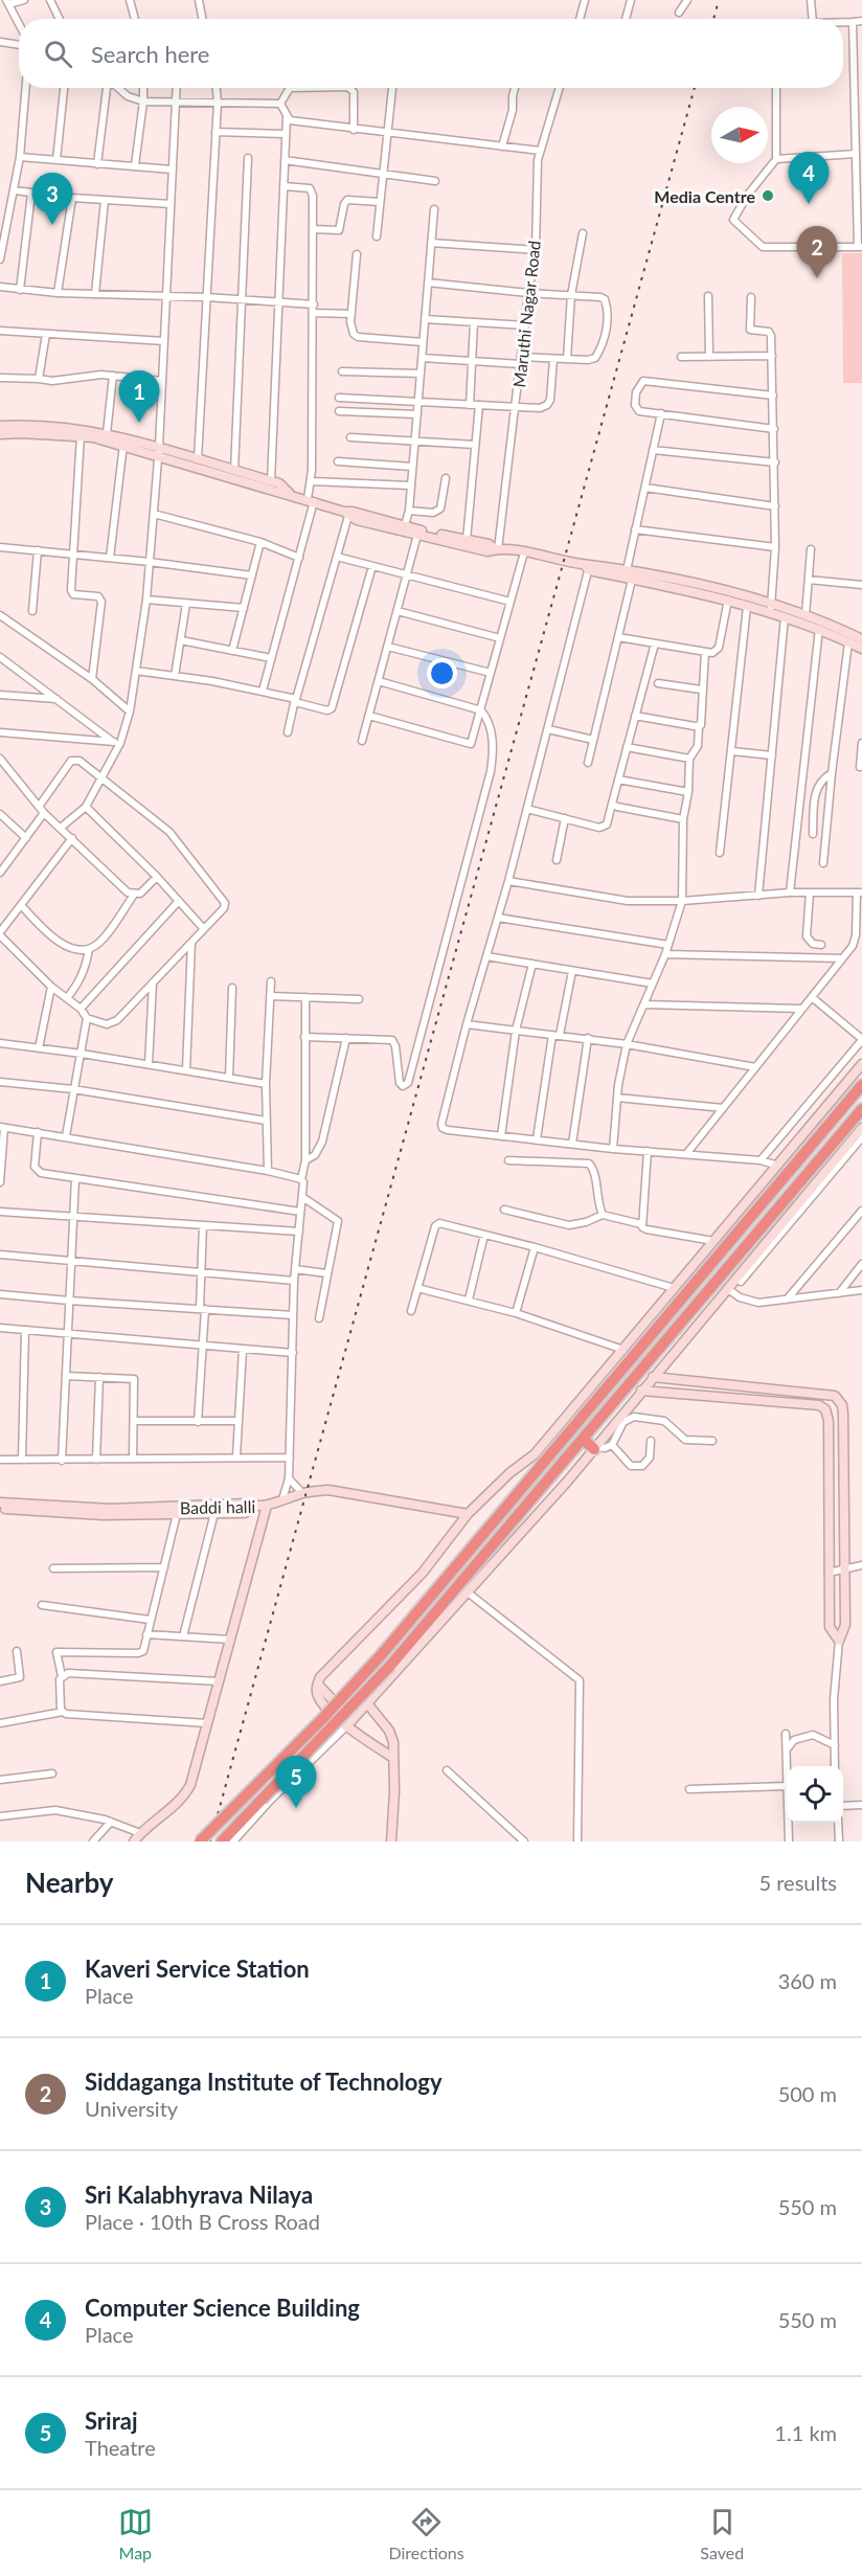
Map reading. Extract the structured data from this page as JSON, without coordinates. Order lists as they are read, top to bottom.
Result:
{
  "streets": {
    "street": ["Maruthi Nagar Road", "Baddi halli"]
  },
  "places": ["Media Centre"],
  "north": "right",
  "page": {
    "search": "Search here",
    "pins": [
      "4",
      "3",
      "2",
      "1",
      "5"
    ],
    "heading": ["Nearby", "5 results"],
    "list": [
      {
        "mark": "1",
        "name": "Kaveri Service Station",
        "note": "Place",
        "value": "360 m"
      },
      {
        "mark": "2",
        "name": "Siddaganga Institute of Technology",
        "note": "University",
        "value": "500 m"
      },
      {
        "mark": "3",
        "name": "Sri Kalabhyrava Nilaya",
        "note": "Place · 10th B Cross Road",
        "value": "550 m"
      },
      {
        "mark": "4",
        "name": "Computer Science Building",
        "note": "Place",
        "value": "550 m"
      },
      {
        "mark": "5",
        "name": "Sriraj",
        "note": "Theatre",
        "value": "1.1 km"
      }
    ],
    "nav": ["Map", "Directions", "Saved"]
  }
}
